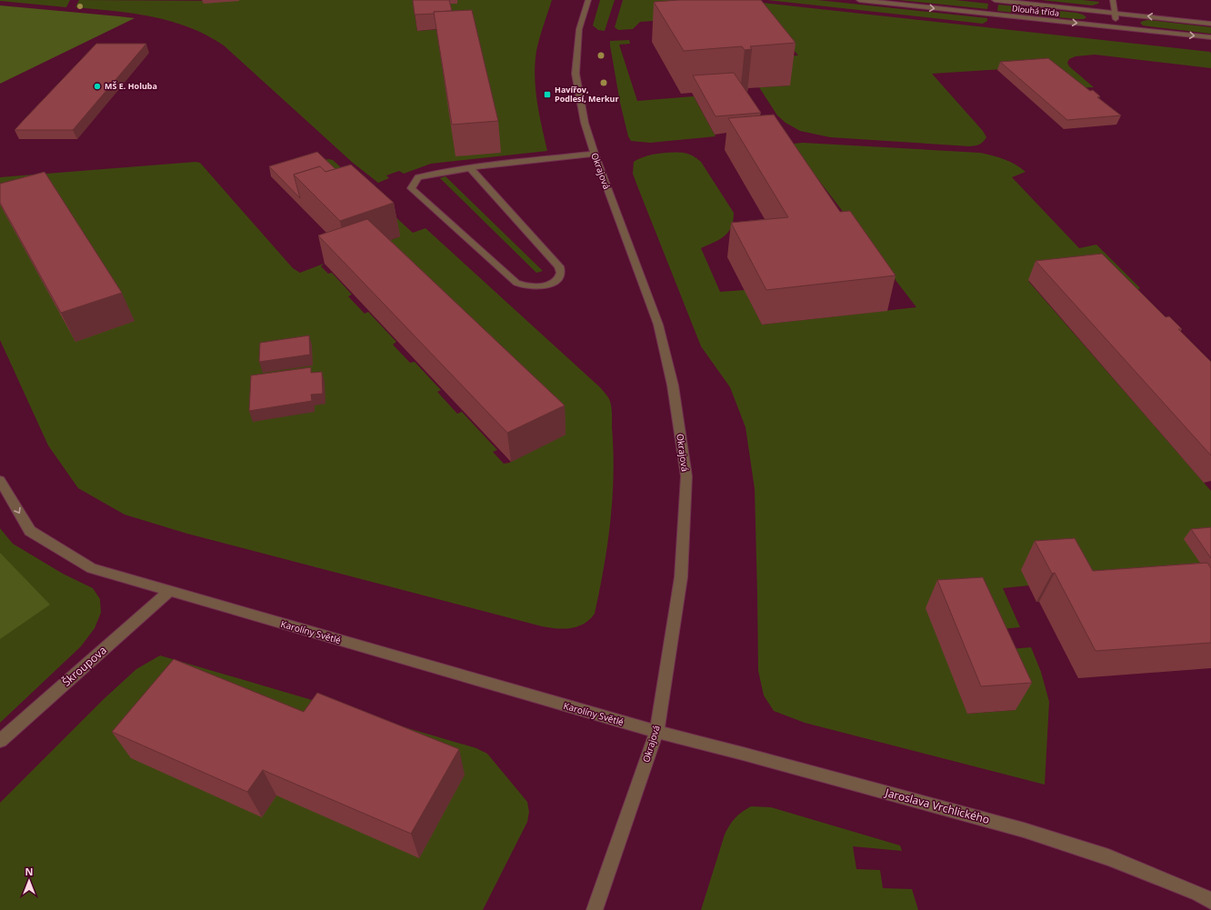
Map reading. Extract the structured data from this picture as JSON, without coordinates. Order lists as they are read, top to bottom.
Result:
{
  "streets": {
    "street": [
      "Dlouhá třída",
      "Okrajová",
      "Karolíny Světlé",
      "Škroupova",
      "Jaroslava Vrchlického"
    ]
  },
  "crossings": [
    ["Okrajová", "Karolíny Světlé"],
    ["Okrajová", "Jaroslava Vrchlického"],
    ["Karolíny Světlé", "Škroupova"],
    ["Karolíny Světlé", "Jaroslava Vrchlického"]
  ],
  "places": {
    "other": ["MŠ E. Holuba"],
    "transit": ["Havířov, Podlesí, Merkur"]
  },
  "north": "top"
}
